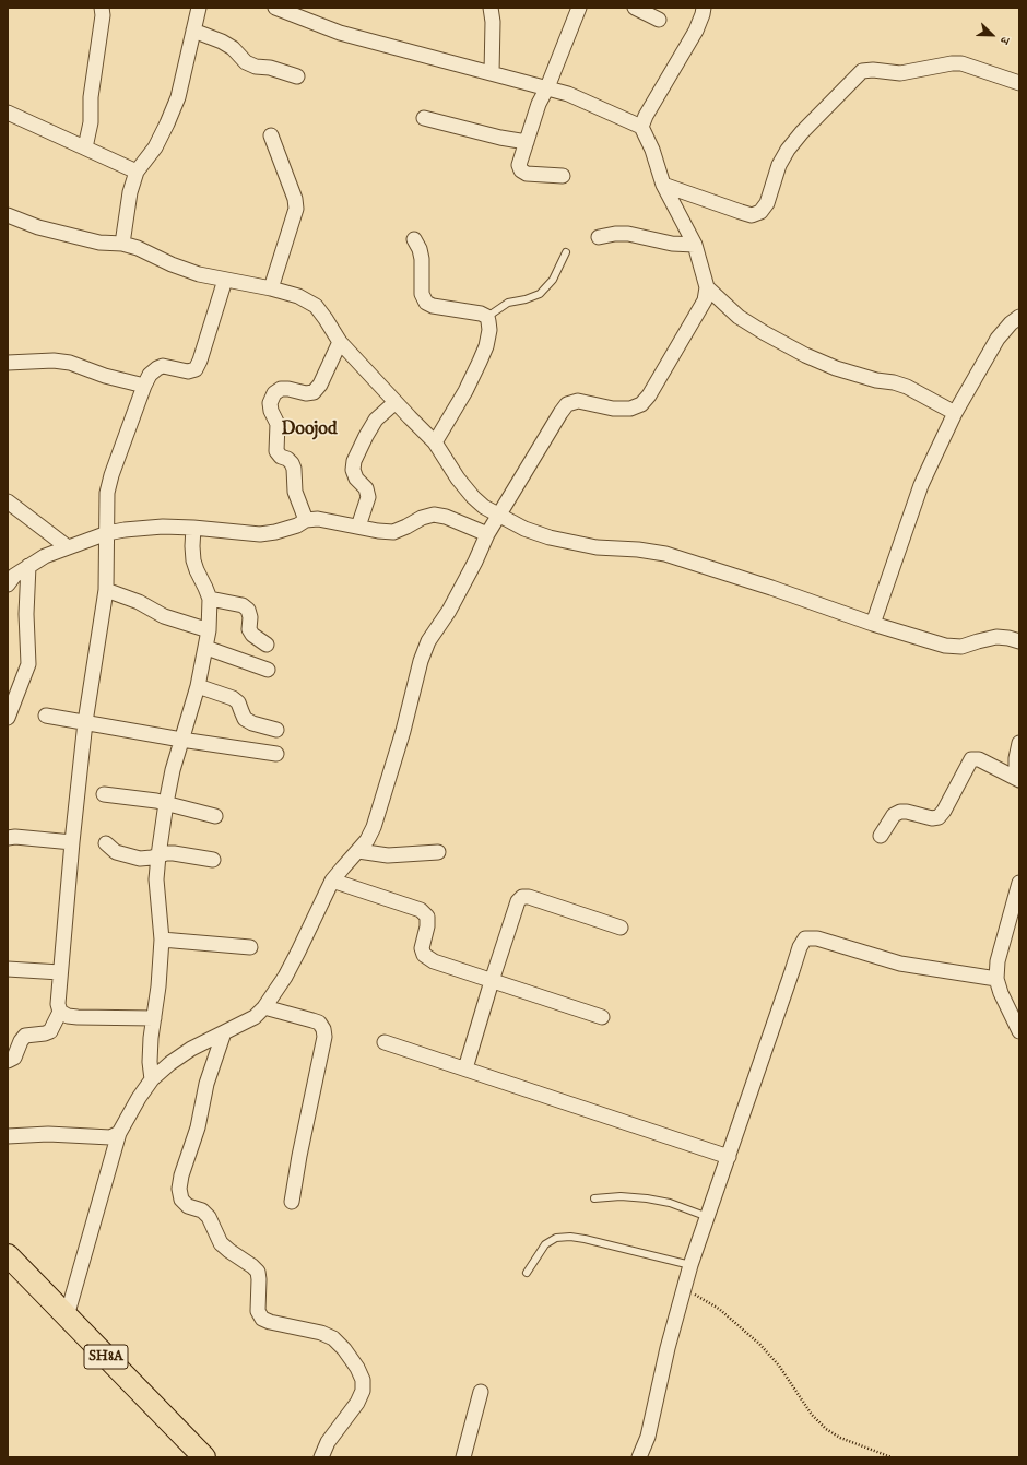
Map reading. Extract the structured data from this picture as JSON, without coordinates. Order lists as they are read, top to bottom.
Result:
{
  "streets": {
    "main road": ["SH8A"]
  },
  "districts": ["Doojod"],
  "north": "bottom right"
}
